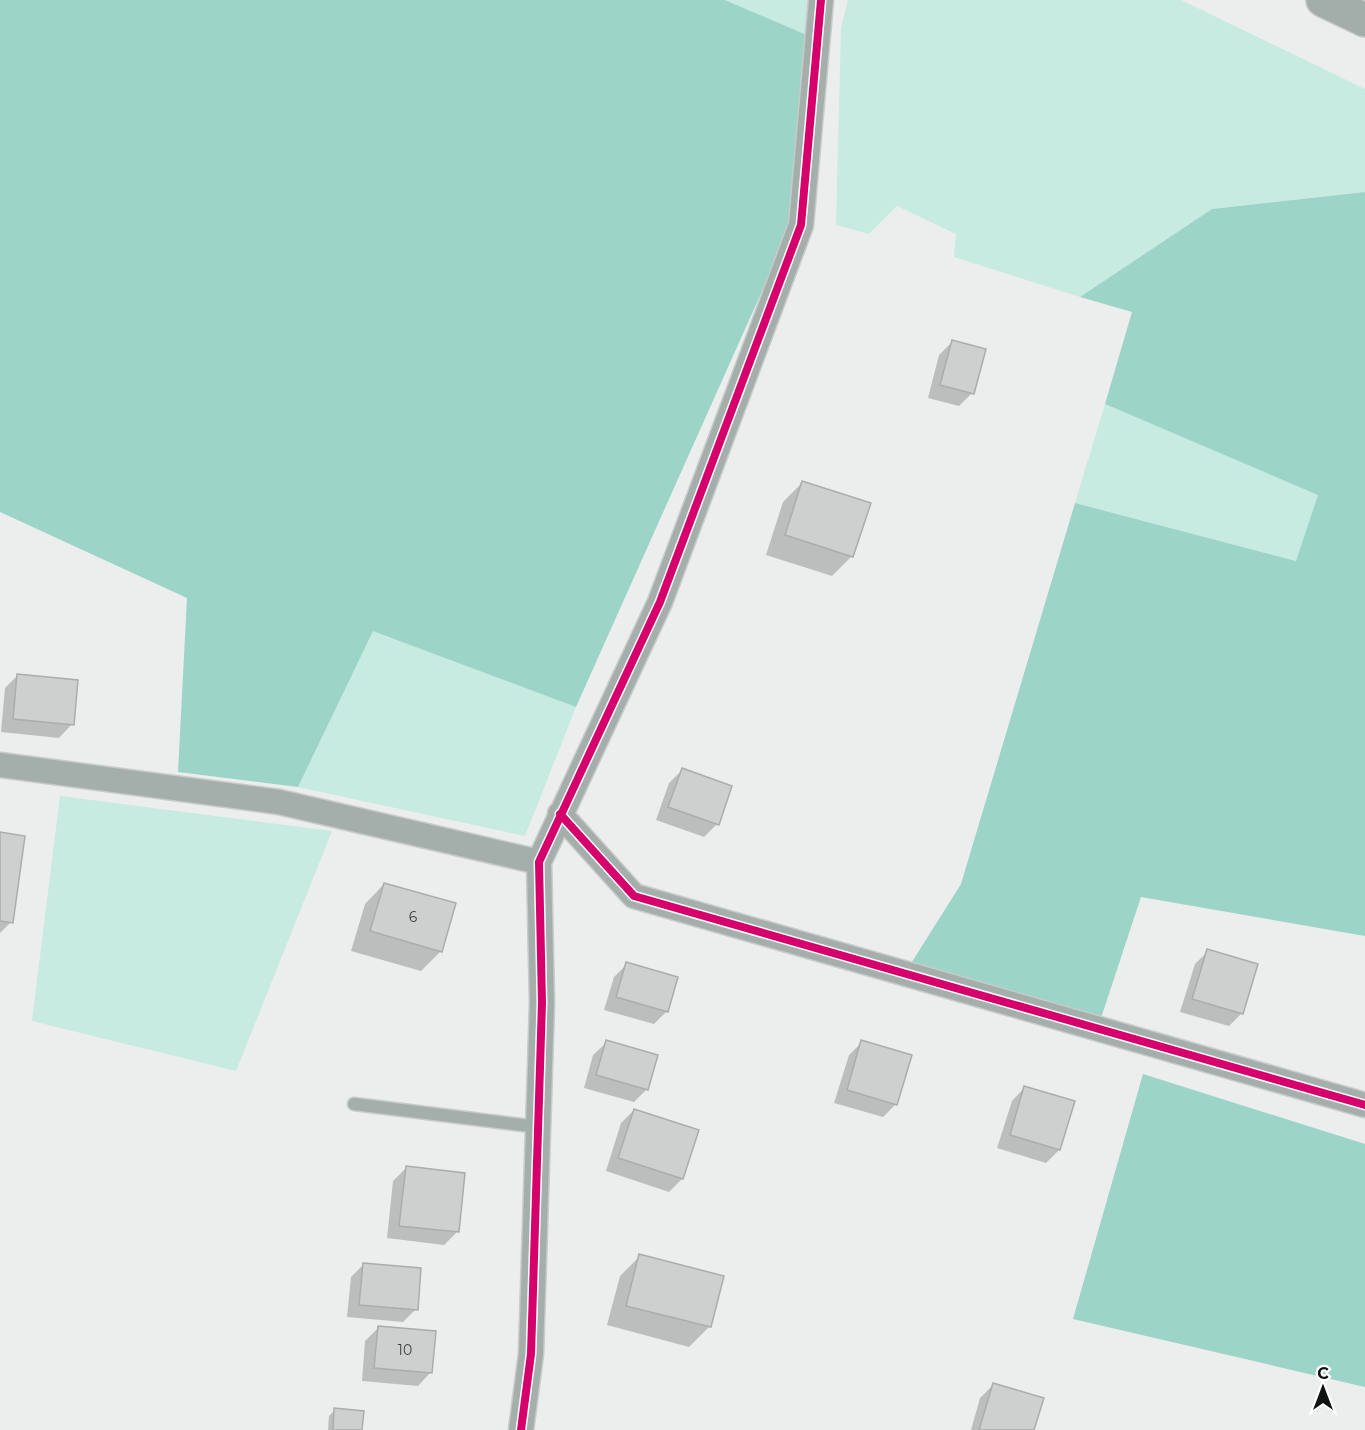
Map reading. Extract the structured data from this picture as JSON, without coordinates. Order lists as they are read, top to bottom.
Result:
{
  "house_numbers": ["6", "10"],
  "north": "top"
}
